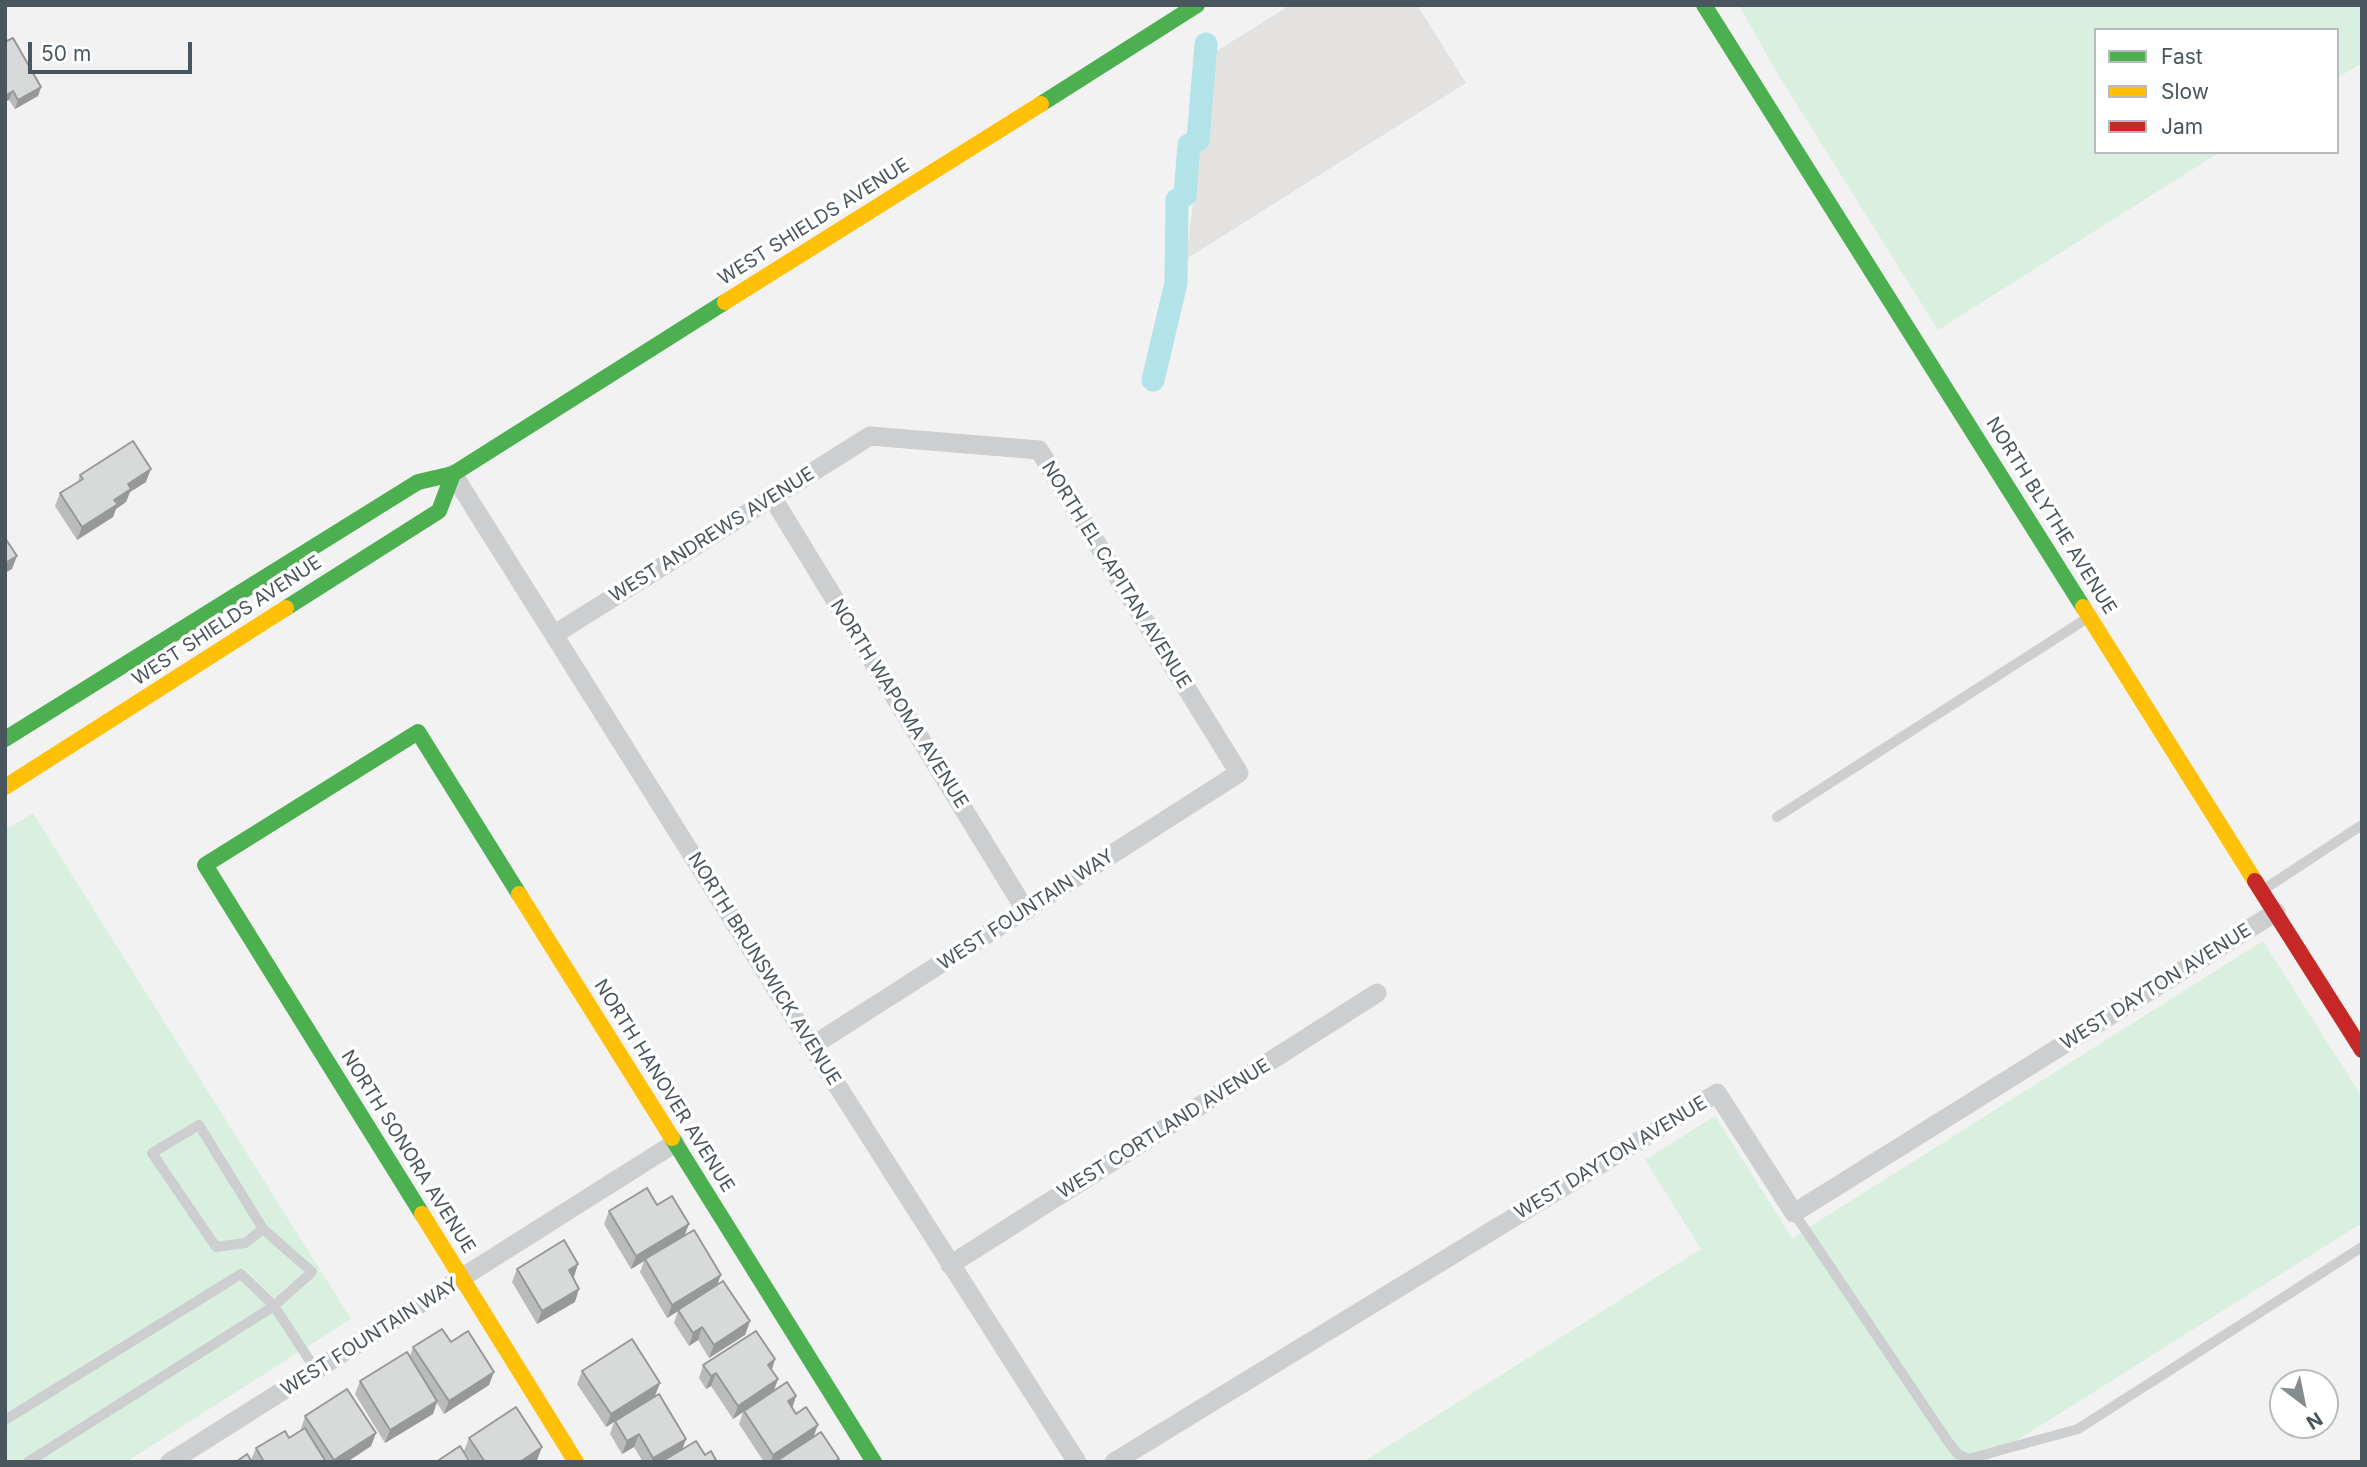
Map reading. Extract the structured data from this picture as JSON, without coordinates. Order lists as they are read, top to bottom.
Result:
{
  "streets": {
    "street": [
      "WEST SHIELDS AVENUE",
      "NORTH BLYTHE AVENUE",
      "WEST ANDREWS AVENUE",
      "NORTH EL CAPITAN AVENUE",
      "NORTH WAPOMA AVENUE",
      "WEST FOUNTAIN WAY",
      "NORTH BRUNSWICK AVENUE",
      "WEST DAYTON AVENUE",
      "NORTH HANOVER AVENUE",
      "WEST CORTLAND AVENUE",
      "NORTH SONORA AVENUE"
    ]
  },
  "crossings": [
    ["WEST SHIELDS AVENUE", "NORTH BRUNSWICK AVENUE"],
    ["NORTH BLYTHE AVENUE", "WEST DAYTON AVENUE"],
    ["WEST ANDREWS AVENUE", "NORTH EL CAPITAN AVENUE"],
    ["WEST ANDREWS AVENUE", "NORTH WAPOMA AVENUE"],
    ["WEST ANDREWS AVENUE", "NORTH BRUNSWICK AVENUE"],
    ["NORTH EL CAPITAN AVENUE", "WEST FOUNTAIN WAY"],
    ["NORTH WAPOMA AVENUE", "WEST FOUNTAIN WAY"],
    ["WEST FOUNTAIN WAY", "NORTH BRUNSWICK AVENUE"],
    ["WEST FOUNTAIN WAY", "NORTH HANOVER AVENUE"],
    ["WEST FOUNTAIN WAY", "NORTH SONORA AVENUE"],
    ["NORTH BRUNSWICK AVENUE", "WEST CORTLAND AVENUE"],
    ["NORTH HANOVER AVENUE", "NORTH SONORA AVENUE"]
  ],
  "legend": ["Fast", "Slow", "Jam"],
  "scale_bar": "50 m",
  "north": "bottom right"
}
